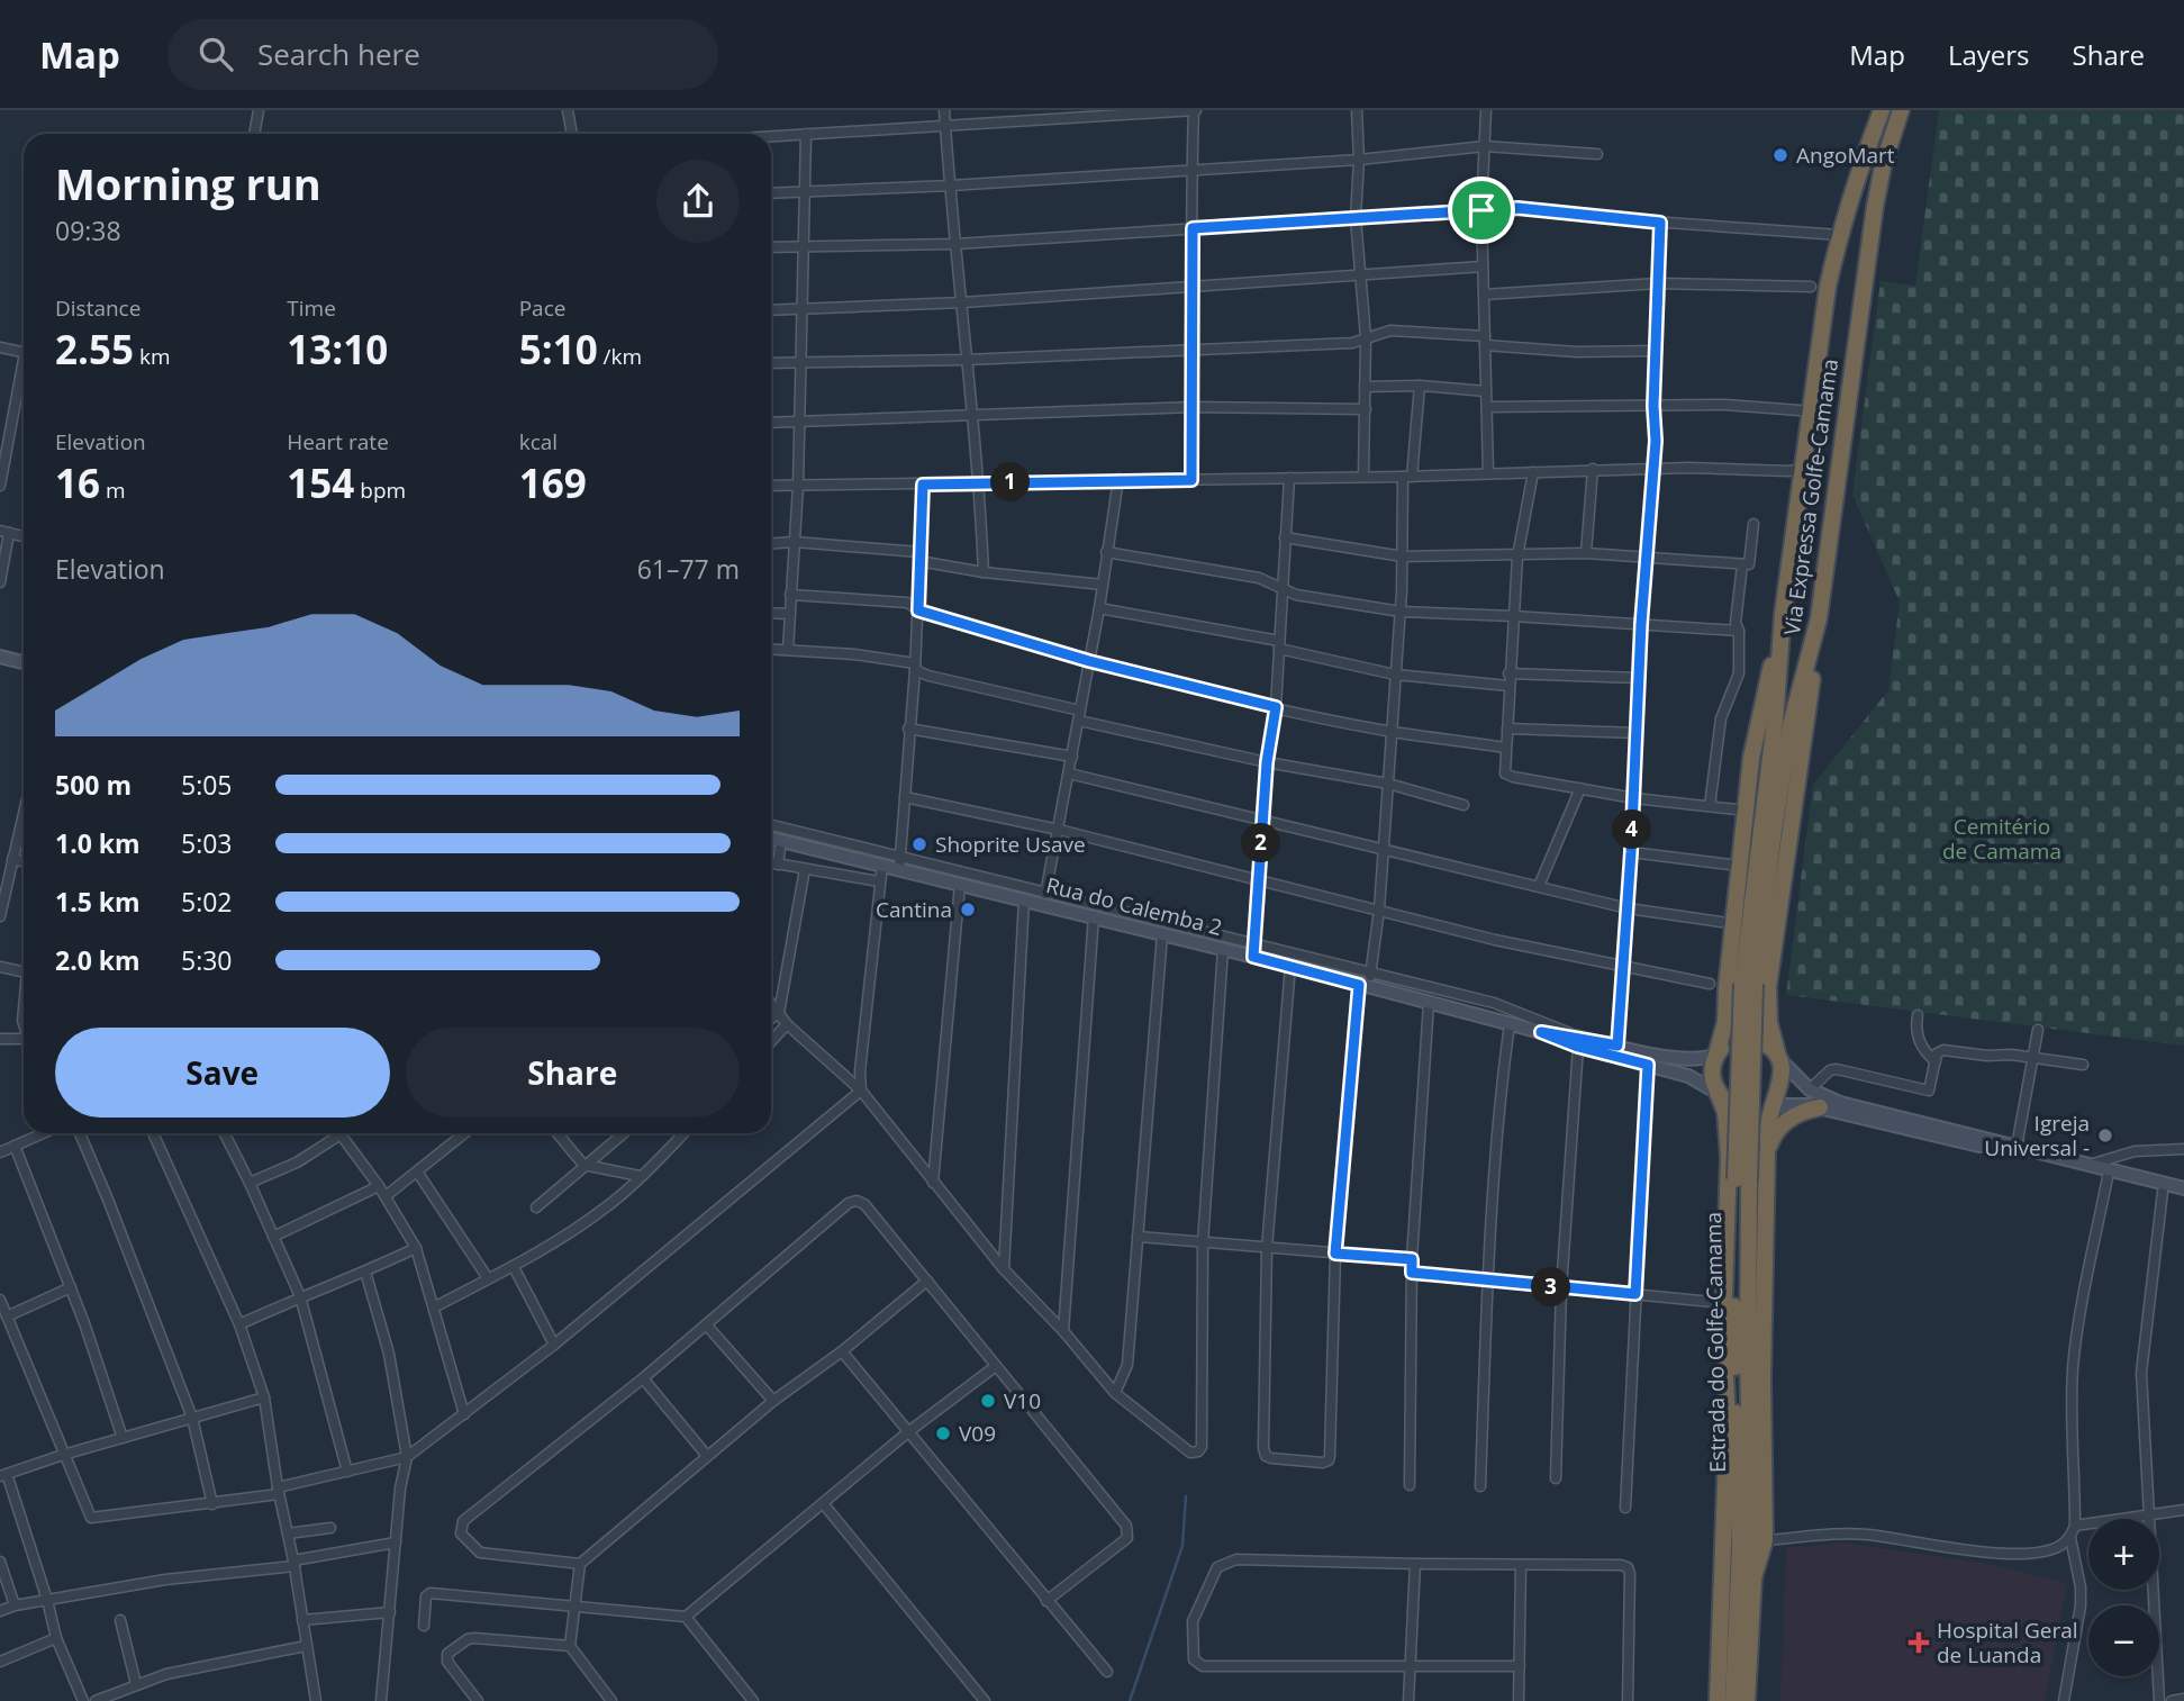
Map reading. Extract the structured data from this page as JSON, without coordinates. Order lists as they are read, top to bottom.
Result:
{
  "streets": {
    "highway": ["Via Expressa Golfe-Camama", "Estrada do Golfe-Camama"],
    "main road": ["Rua do Calemba 2"]
  },
  "crossings": [
    ["Via Expressa Golfe-Camama", "Estrada do Golfe-Camama"]
  ],
  "parks": ["Cemitério de Camama"],
  "places": {
    "other": [
      "AngoMart",
      "Shoprite Usave",
      "Cantina",
      "Igreja Universal -",
      "V10",
      "V09"
    ],
    "health": ["Hospital Geral de Luanda"]
  },
  "page": {
    "header": "Map",
    "search": "Search here",
    "nav": ["Map", "Layers", "Share"],
    "heading": ["Morning run", "09:38"],
    "stats": [
      ["Distance", "2.55 km"],
      ["Time", "13:10"],
      ["Pace", "5:10 /km"],
      ["Elevation", "16 m"],
      ["Heart rate", "154 bpm"],
      ["kcal", "169"]
    ],
    "pins": [
      "1",
      "4",
      "2",
      "3"
    ],
    "chart": ["Elevation", "61–77 m"],
    "list": [
      {
        "name": "500 m",
        "note": "5:05"
      },
      {
        "name": "1.0 km",
        "note": "5:03"
      },
      {
        "name": "1.5 km",
        "note": "5:02"
      },
      {
        "name": "2.0 km",
        "note": "5:30"
      }
    ],
    "buttons": ["Save", "Share"],
    "map_buttons": ["+", "−"]
  }
}
